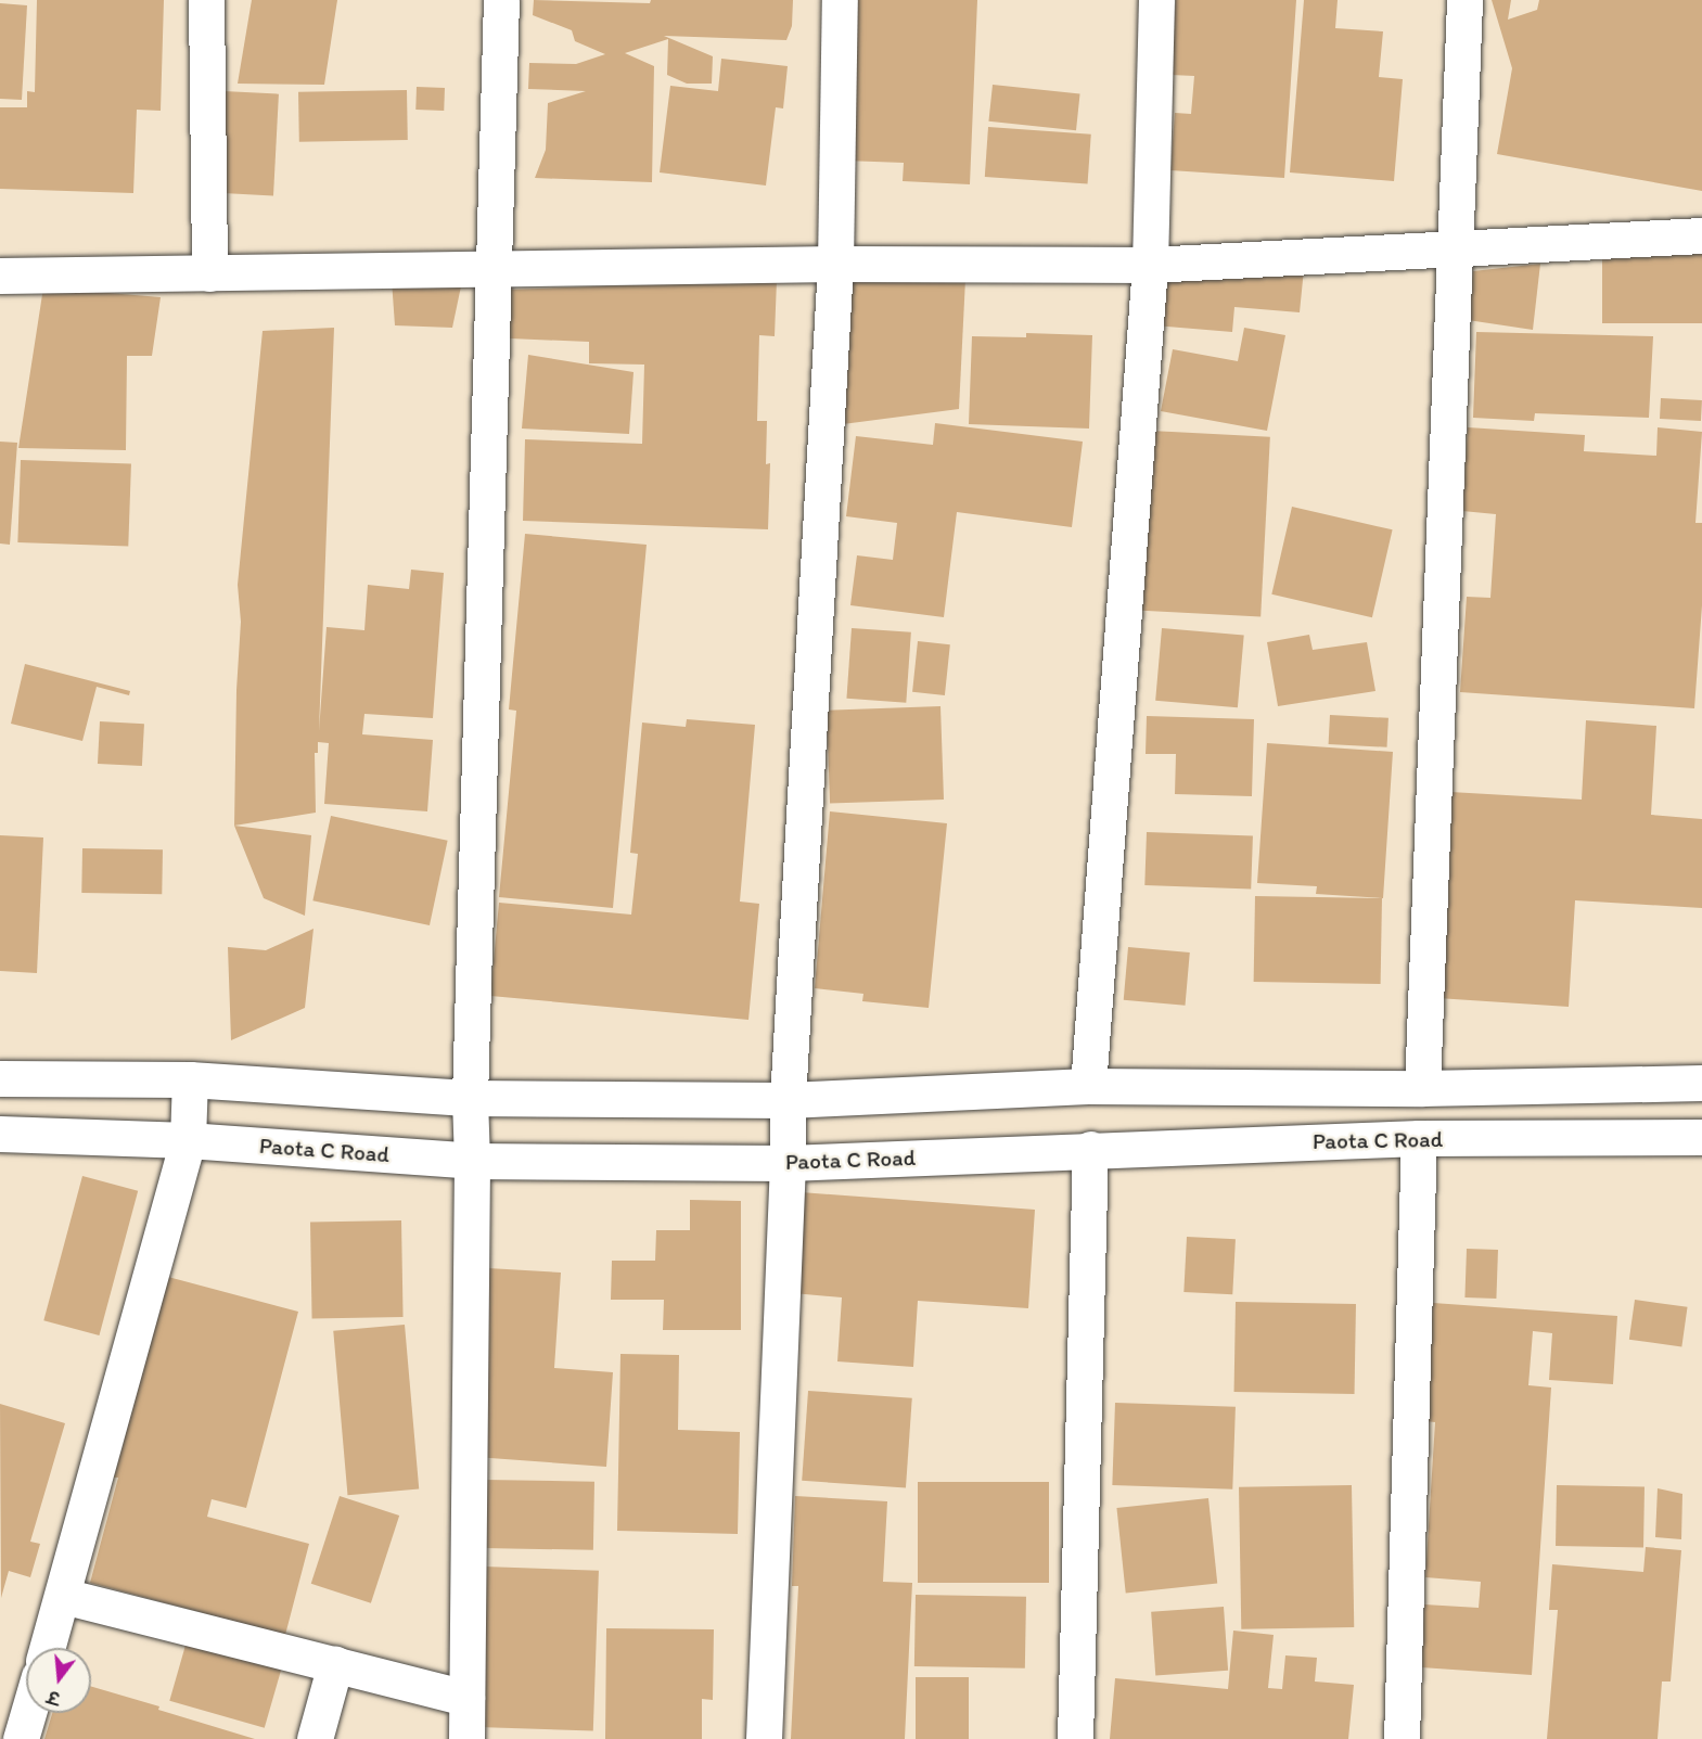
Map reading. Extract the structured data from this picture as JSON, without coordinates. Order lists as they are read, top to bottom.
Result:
{
  "streets": {
    "street": ["Paota C Road"]
  },
  "north": "bottom"
}
